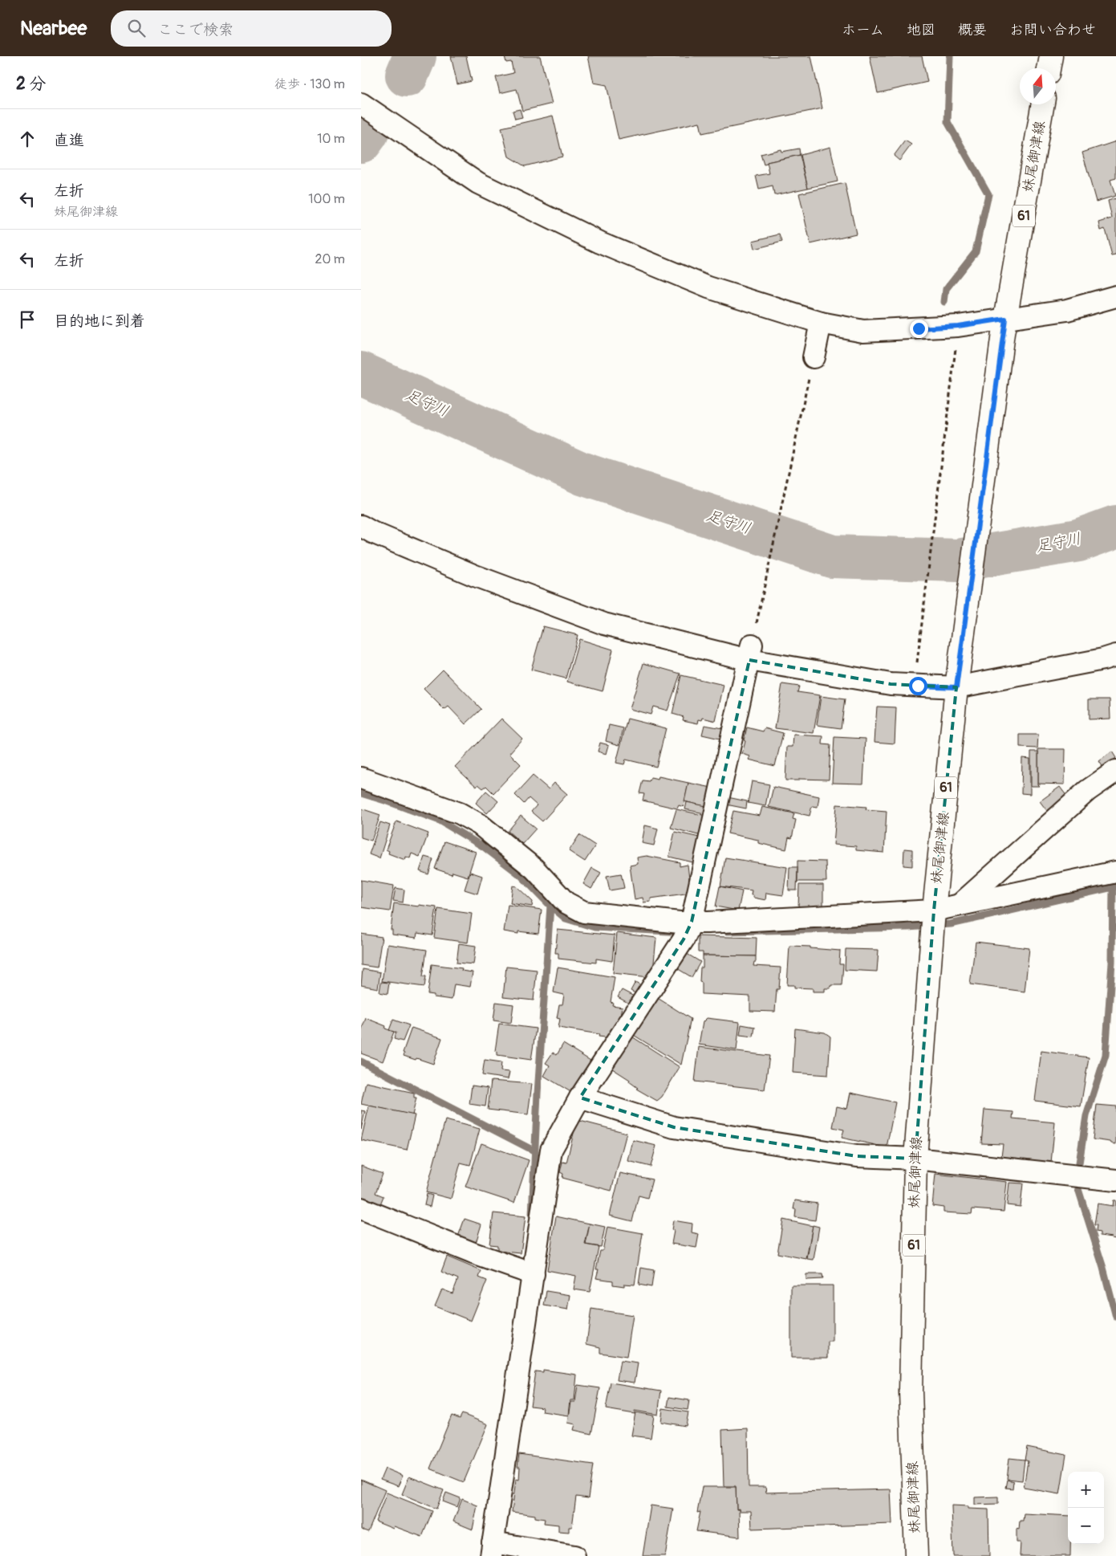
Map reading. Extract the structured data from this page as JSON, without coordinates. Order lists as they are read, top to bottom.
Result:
{
  "streets": {
    "main road": ["妹尾御津線", "61"]
  },
  "water": ["足守川"],
  "north": "top",
  "page": {
    "header": "Nearbee",
    "search": "ここで検索",
    "nav": [
      "ホーム",
      "地図",
      "概要",
      "お問い合わせ"
    ],
    "heading": ["2 分", "徒歩 · 130 m"],
    "list": [
      ["直進", "10 m"],
      ["左折", "妹尾御津線", "100 m"],
      ["左折", "20 m"],
      "目的地に到着"
    ],
    "map_buttons": ["+", "−"]
  }
}
